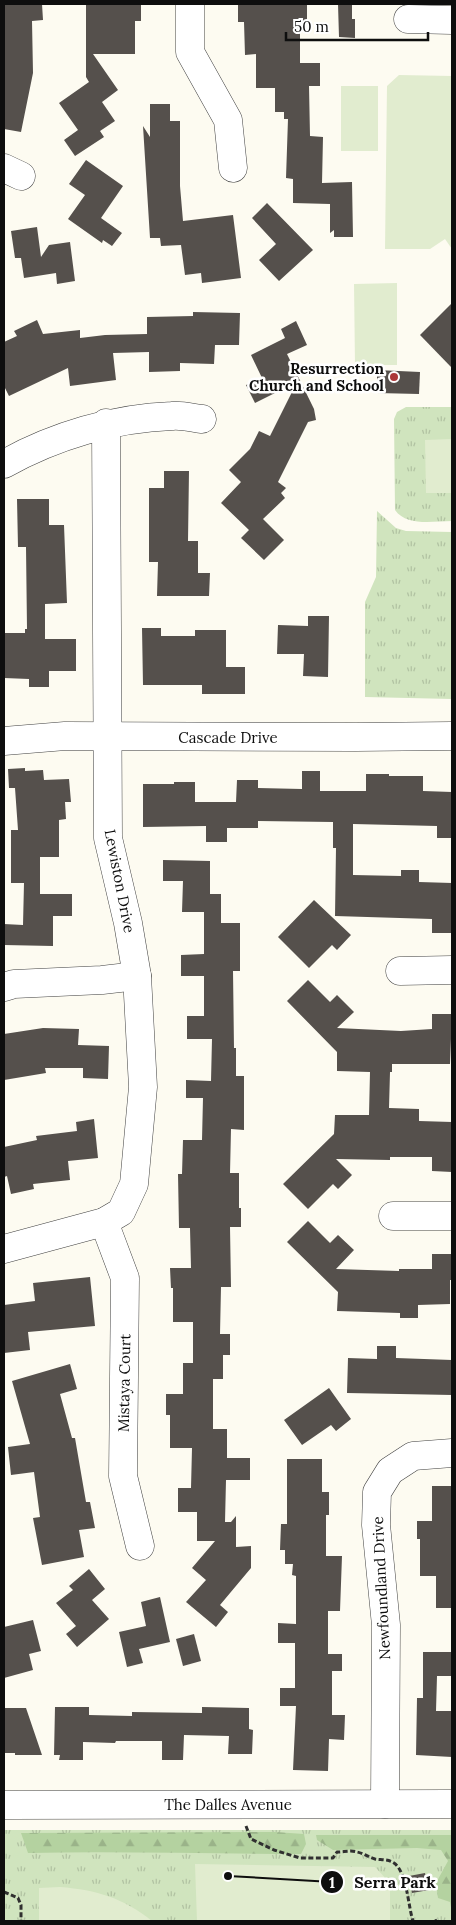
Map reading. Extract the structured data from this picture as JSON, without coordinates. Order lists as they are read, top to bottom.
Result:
{
  "streets": {
    "street": [
      "Cascade Drive",
      "Lewiston Drive",
      "Mistaya Court",
      "Newfoundland Drive",
      "The Dalles Avenue"
    ]
  },
  "crossings": [
    ["Cascade Drive", "Lewiston Drive"],
    ["Lewiston Drive", "Mistaya Court"],
    ["Newfoundland Drive", "The Dalles Avenue"]
  ],
  "places": ["Resurrection Church and School", "Serra Park"],
  "scale_bar": "50 m"
}
